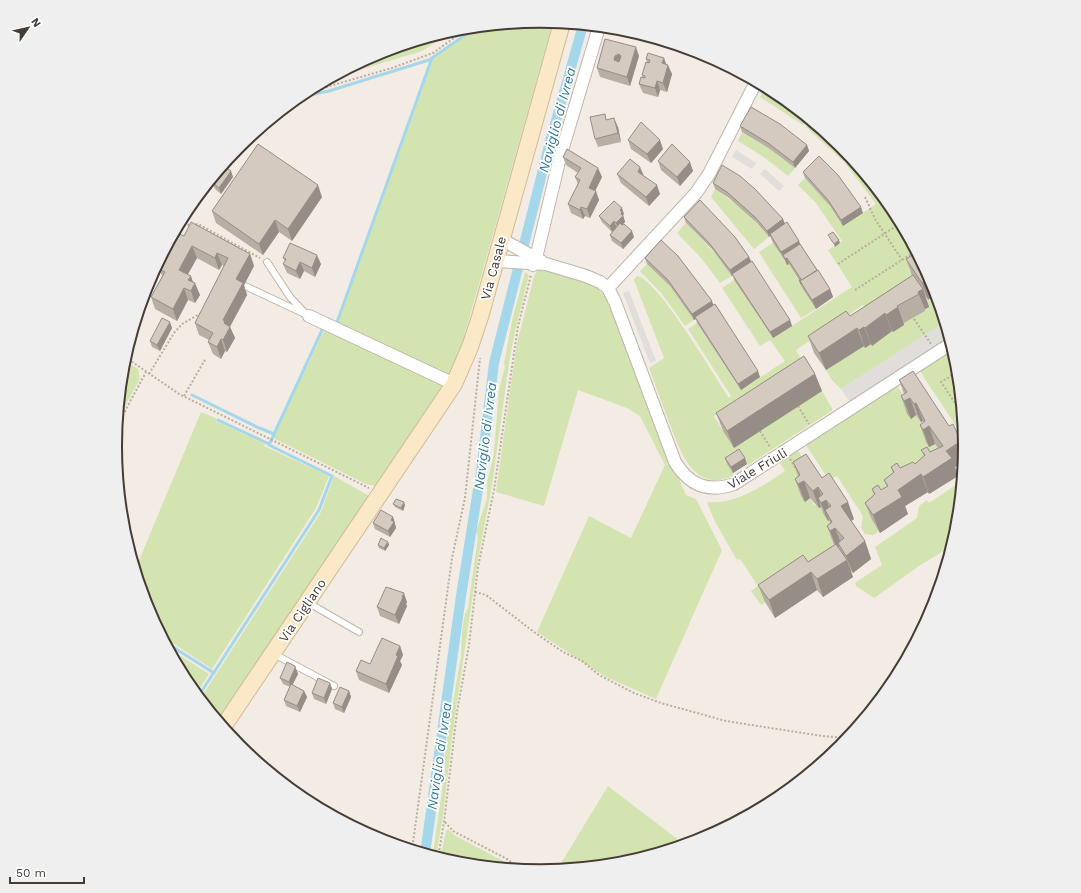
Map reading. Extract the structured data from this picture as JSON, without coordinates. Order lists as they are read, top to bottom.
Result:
{
  "streets": {
    "main road": ["Via Casale", "Via Cigliano"],
    "street": ["Viale Friuli"]
  },
  "crossings": [
    ["Via Casale", "Via Cigliano"]
  ],
  "water": ["Naviglio di Ivrea"],
  "scale_bar": "50 m",
  "north": "top right"
}
